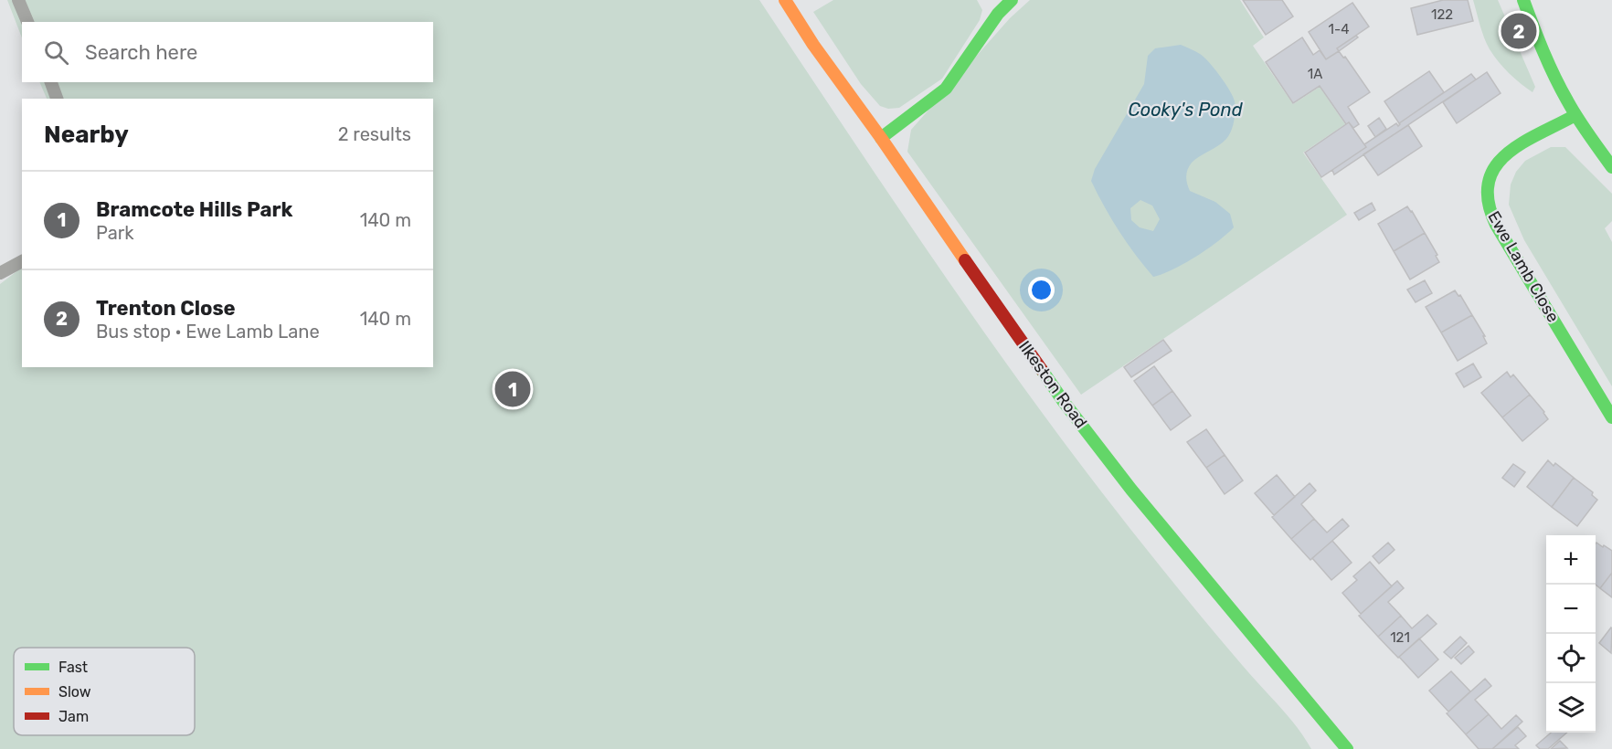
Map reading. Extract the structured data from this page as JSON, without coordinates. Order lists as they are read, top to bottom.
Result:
{
  "streets": {
    "main road": ["Ewe Lamb Close", "Ilkeston Road"]
  },
  "water": ["Cooky's Pond"],
  "house_numbers": [
    "122",
    "1-4",
    "1A",
    "121"
  ],
  "legend": ["Fast", "Slow", "Jam"],
  "page": {
    "pins": ["2", "1"],
    "search": "Search here",
    "heading": ["Nearby", "2 results"],
    "list": [
      {
        "mark": "1",
        "name": "Bramcote Hills Park",
        "note": "Park",
        "value": "140 m"
      },
      {
        "mark": "2",
        "name": "Trenton Close",
        "note": "Bus stop · Ewe Lamb Lane",
        "value": "140 m"
      }
    ],
    "map_buttons": ["+", "−"]
  }
}
